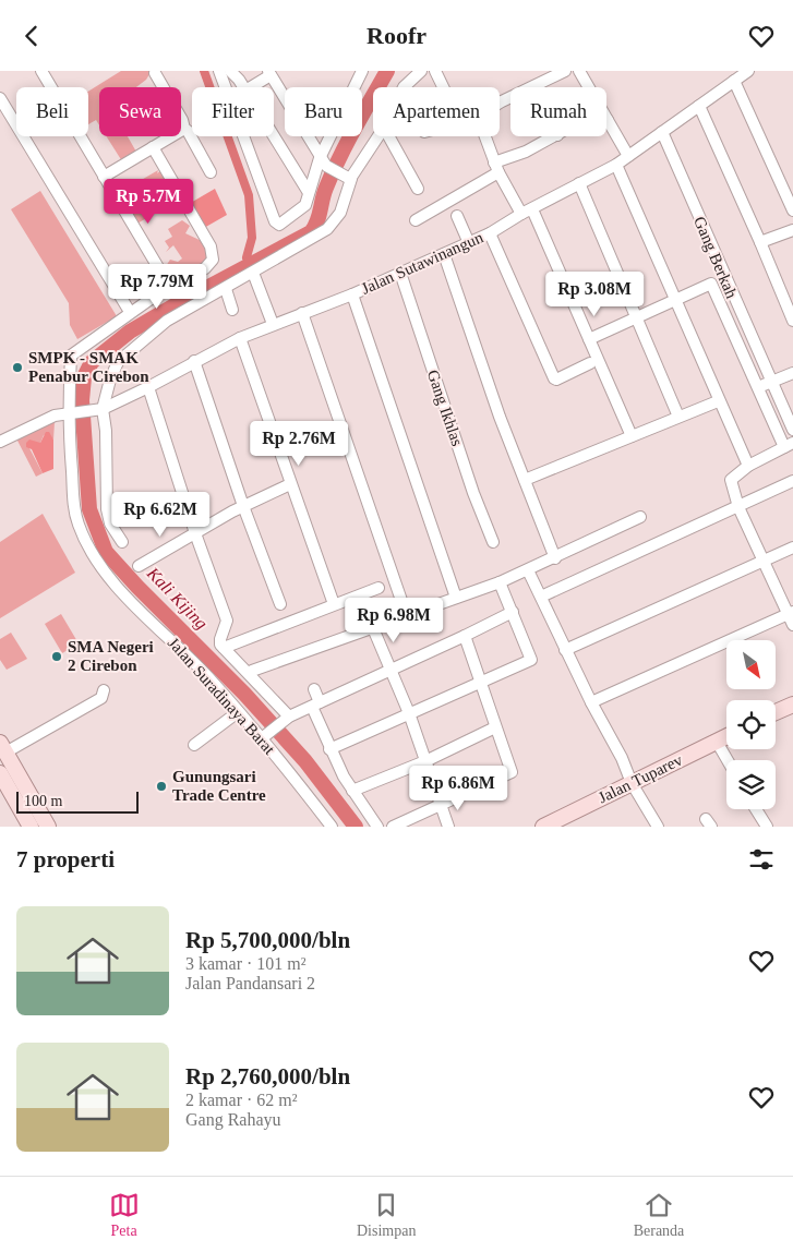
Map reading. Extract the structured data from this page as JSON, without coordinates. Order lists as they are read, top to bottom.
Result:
{
  "streets": {
    "main road": ["Jalan Tuparev"],
    "street": [
      "Gang Berkah",
      "Jalan Sutawinangun",
      "Gang Ikhlas",
      "Jalan Suradinaya Barat"
    ]
  },
  "crossings": [
    ["Gang Berkah", "Jalan Sutawinangun"],
    ["Jalan Sutawinangun", "Gang Ikhlas"],
    ["Jalan Sutawinangun", "Jalan Suradinaya Barat"]
  ],
  "water": ["Kali Kijing"],
  "places": ["SMPK - SMAK Penabur Cirebon", "SMA Negeri 2 Cirebon", "Gunungsari Trade Centre"],
  "scale_bar": "100 m",
  "north": "bottom right",
  "page": {
    "header": "Roofr",
    "chip": [
      "Beli",
      "Sewa",
      "Filter",
      "Baru",
      "Apartemen",
      "Rumah"
    ],
    "price": [
      "Rp 5.7M",
      "Rp 7.79M",
      "Rp 3.08M",
      "Rp 2.76M",
      "Rp 6.62M",
      "Rp 6.98M",
      "Rp 6.86M"
    ],
    "scale": "100 m",
    "heading": "7 properti",
    "list": [
      {
        "name": "Rp 5,700,000/bln",
        "note": "3 kamar · 101 m² · Jalan Pandansari 2"
      },
      {
        "name": "Rp 2,760,000/bln",
        "note": "2 kamar · 62 m² · Gang Rahayu"
      }
    ],
    "tabs": ["Peta", "Disimpan", "Beranda"]
  }
}
